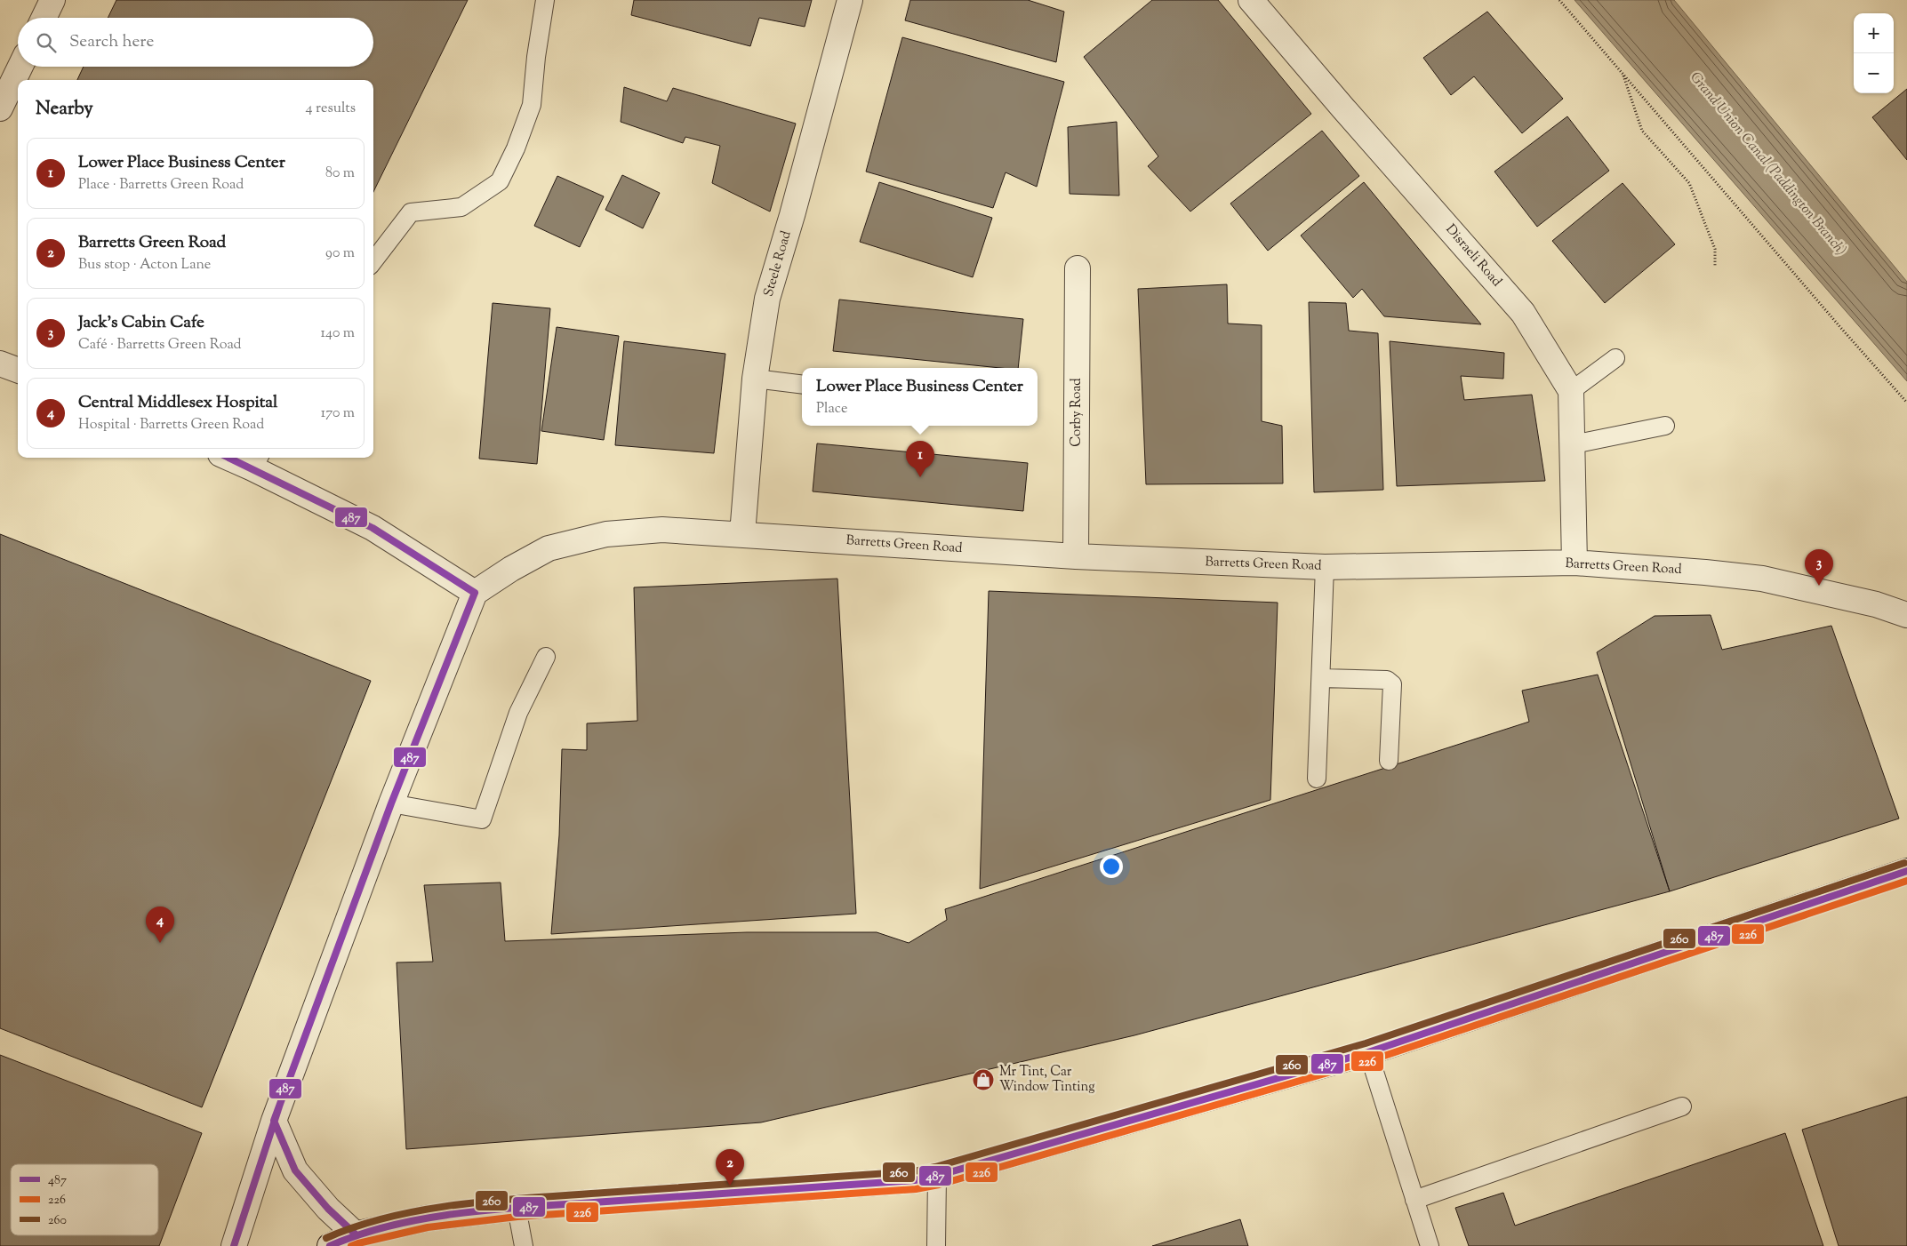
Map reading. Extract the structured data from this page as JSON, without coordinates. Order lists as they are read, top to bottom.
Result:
{
  "streets": {
    "street": [
      "Disraeli Road",
      "Steele Road",
      "Corby Road",
      "Barretts Green Road"
    ]
  },
  "crossings": [
    ["Steele Road", "Barretts Green Road"],
    ["Corby Road", "Barretts Green Road"]
  ],
  "water": ["Grand Union Canal (Paddington Branch)"],
  "places": {
    "shop": ["Mr Tint, Car Window Tinting"]
  },
  "lines": ["transit line 487", "transit line 260", "transit line 226"],
  "legend": ["487", "226", "260"],
  "page": {
    "map_buttons": ["+", "−"],
    "search": "Search here",
    "heading": ["Nearby", "4 results"],
    "list": [
      {
        "mark": "1",
        "name": "Lower Place Business Center",
        "note": "Place · Barretts Green Road",
        "value": "80 m"
      },
      {
        "mark": "2",
        "name": "Barretts Green Road",
        "note": "Bus stop · Acton Lane",
        "value": "90 m"
      },
      {
        "mark": "3",
        "name": "Jack's Cabin Cafe",
        "note": "Café · Barretts Green Road",
        "value": "140 m"
      },
      {
        "mark": "4",
        "name": "Central Middlesex Hospital",
        "note": "Hospital · Barretts Green Road",
        "value": "170 m"
      }
    ],
    "popup": ["Lower Place Business Center", "Place"],
    "pins": [
      "1",
      "3",
      "4",
      "2"
    ]
  }
}
